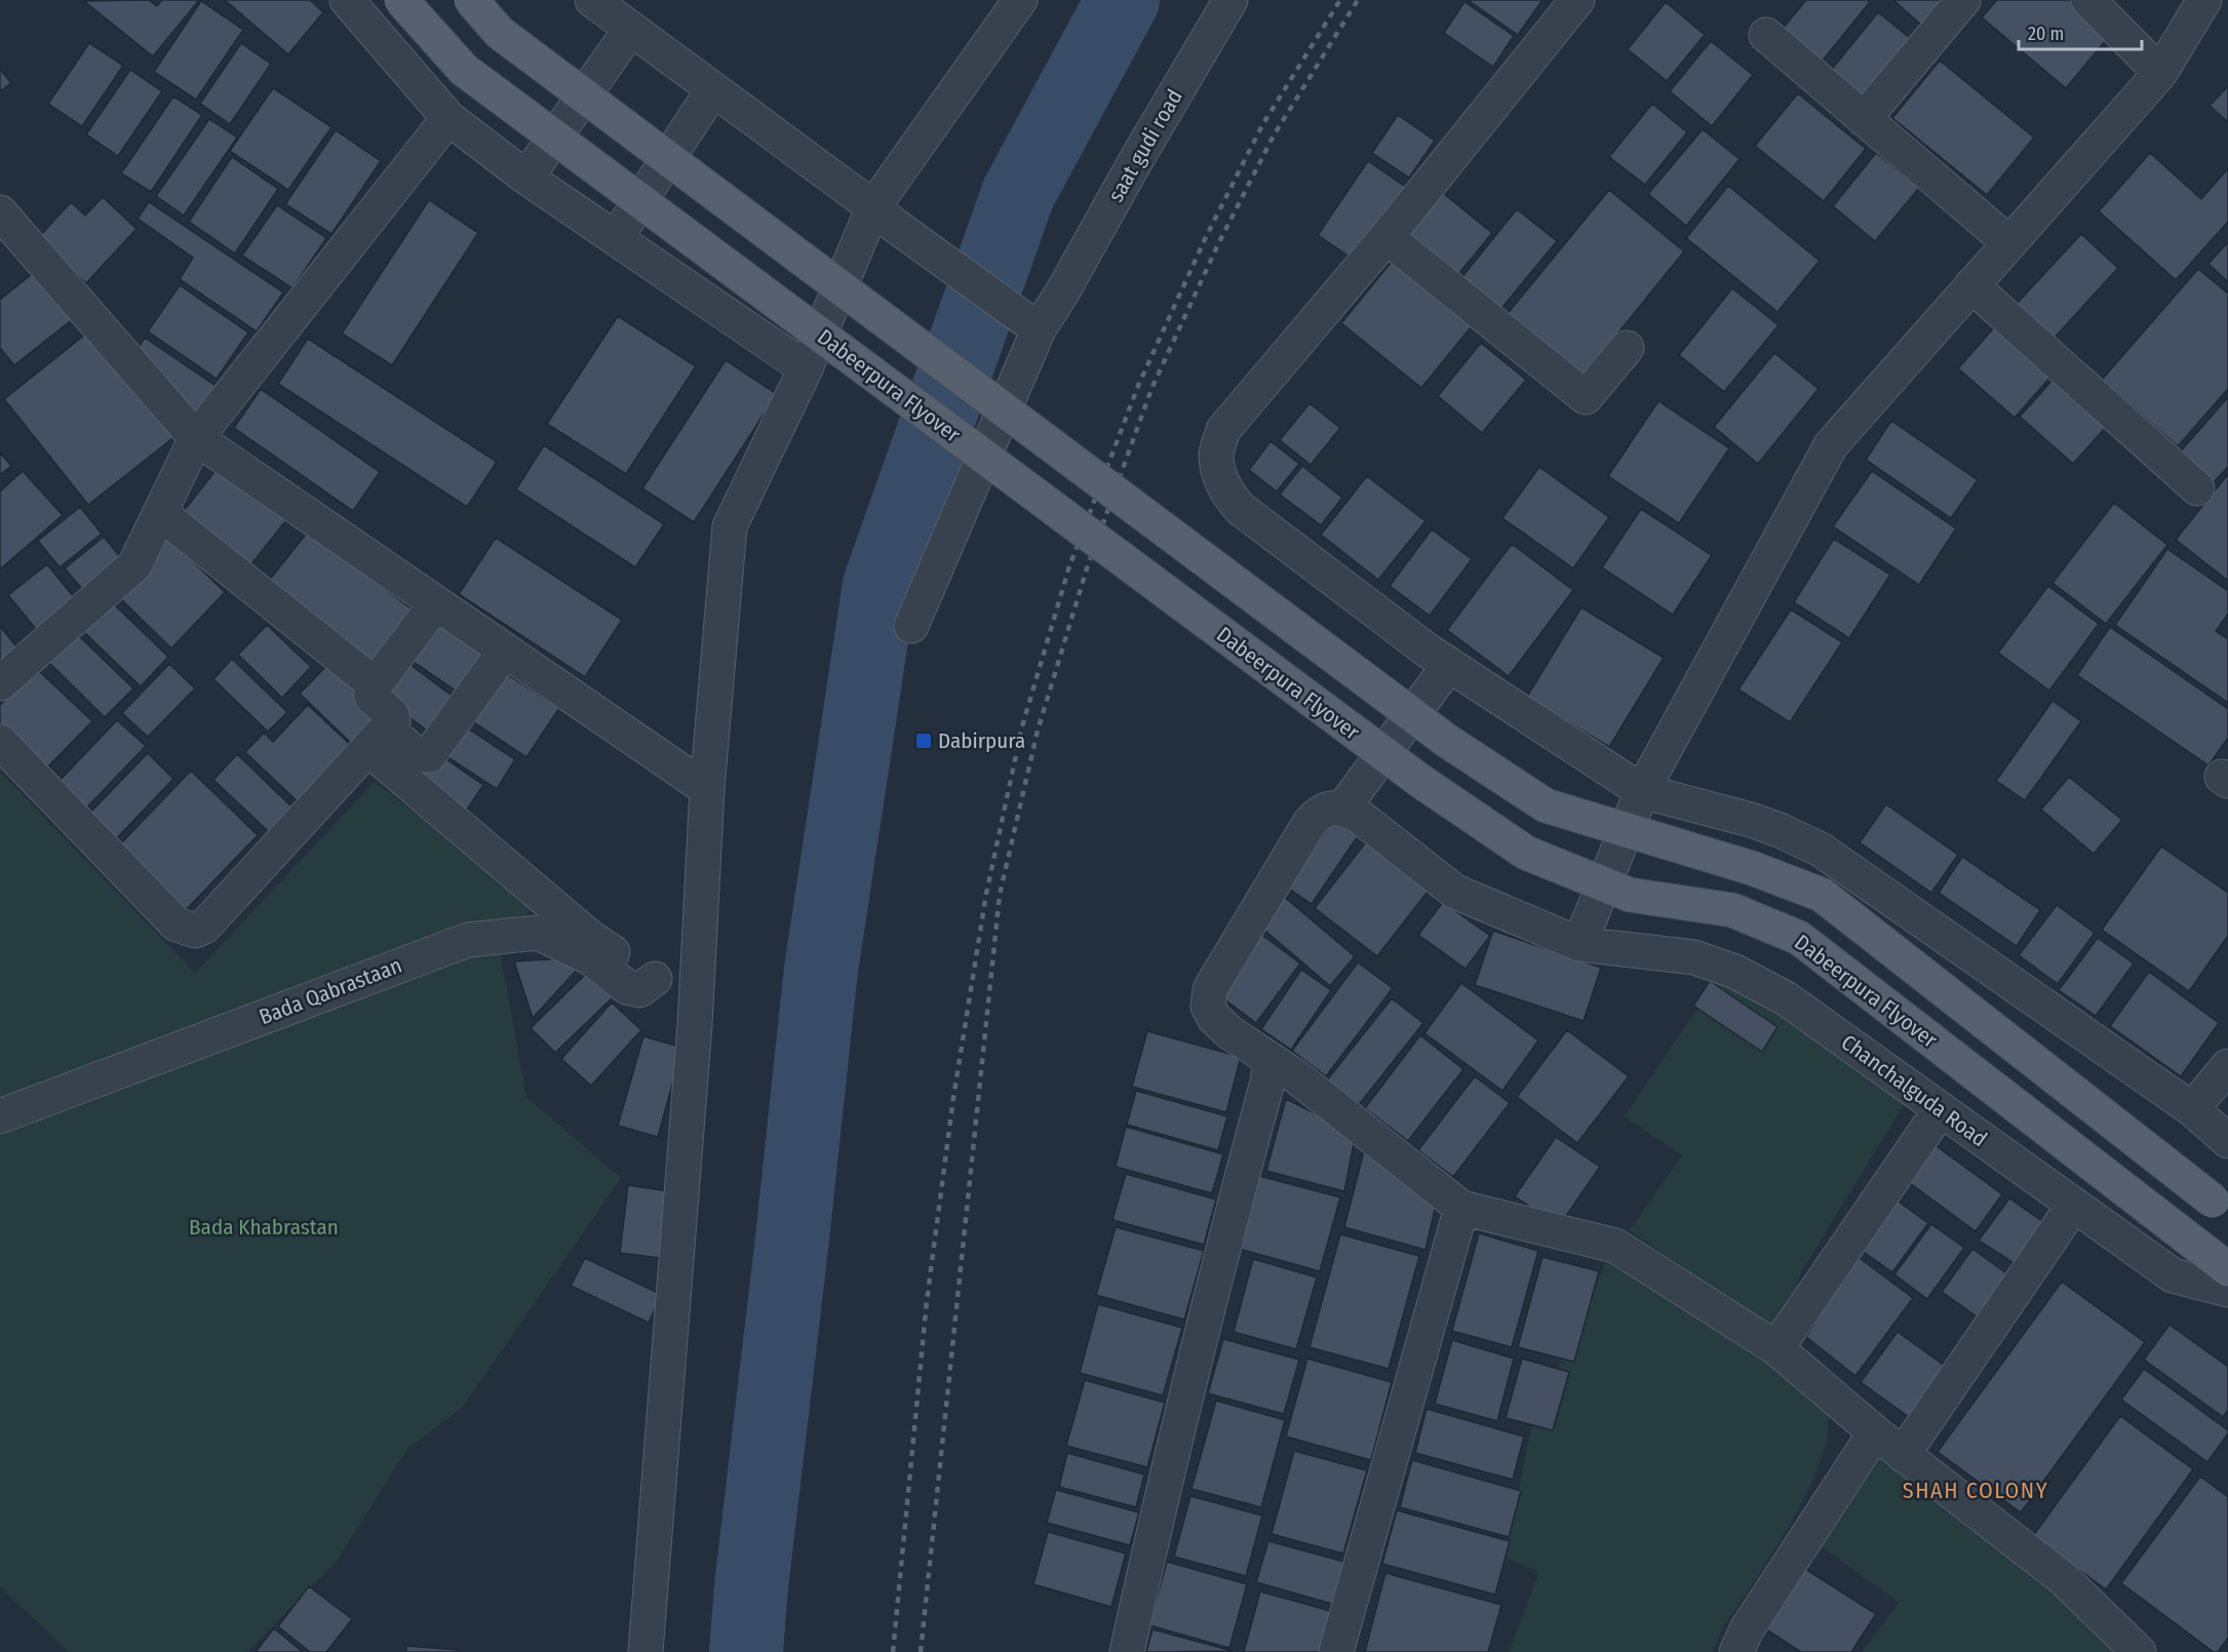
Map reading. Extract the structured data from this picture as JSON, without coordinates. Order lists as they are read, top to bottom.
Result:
{
  "streets": {
    "main road": ["Dabeerpura Flyover"],
    "street": ["saat gudi road", "Bada Qabrastaan", "Chanchalguda Road"]
  },
  "districts": ["SHAH COLONY"],
  "parks": ["Bada Khabrastan"],
  "places": {
    "transit": ["Dabirpura"]
  },
  "scale_bar": "20 m"
}
